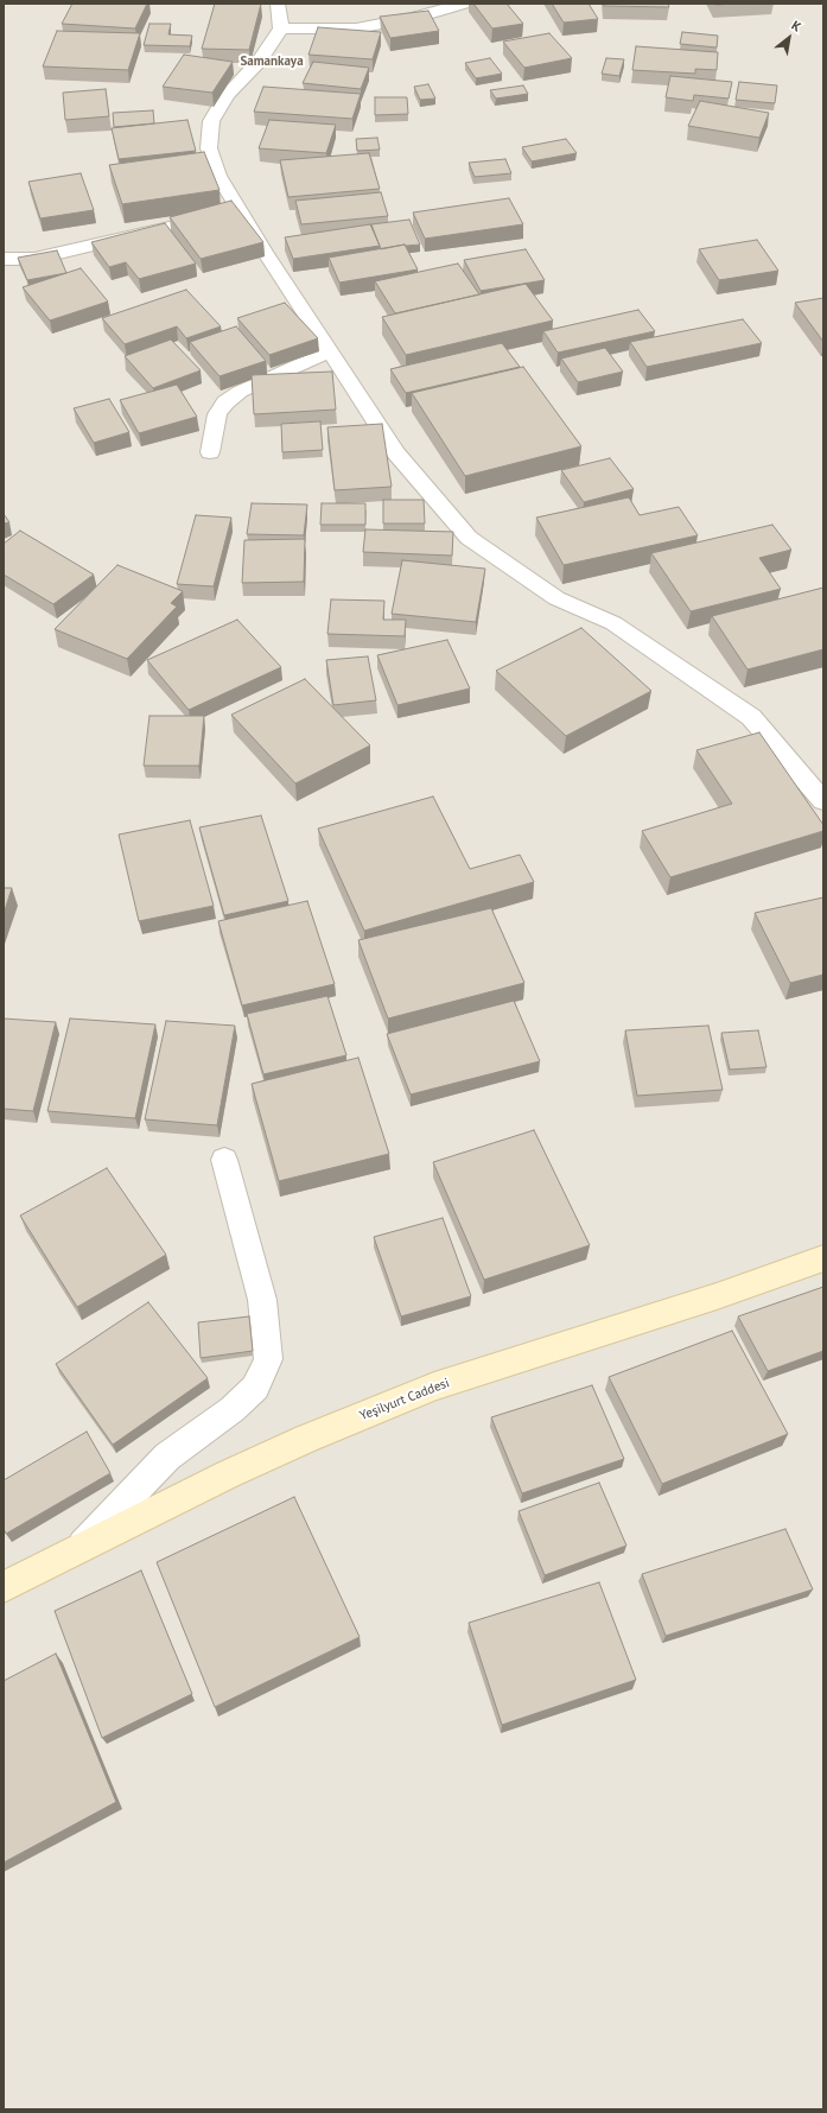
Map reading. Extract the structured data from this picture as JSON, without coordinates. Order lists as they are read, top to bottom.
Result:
{
  "streets": {
    "main road": ["Yeşilyurt Caddesi"]
  },
  "districts": ["Samankaya"],
  "north": "top right"
}
